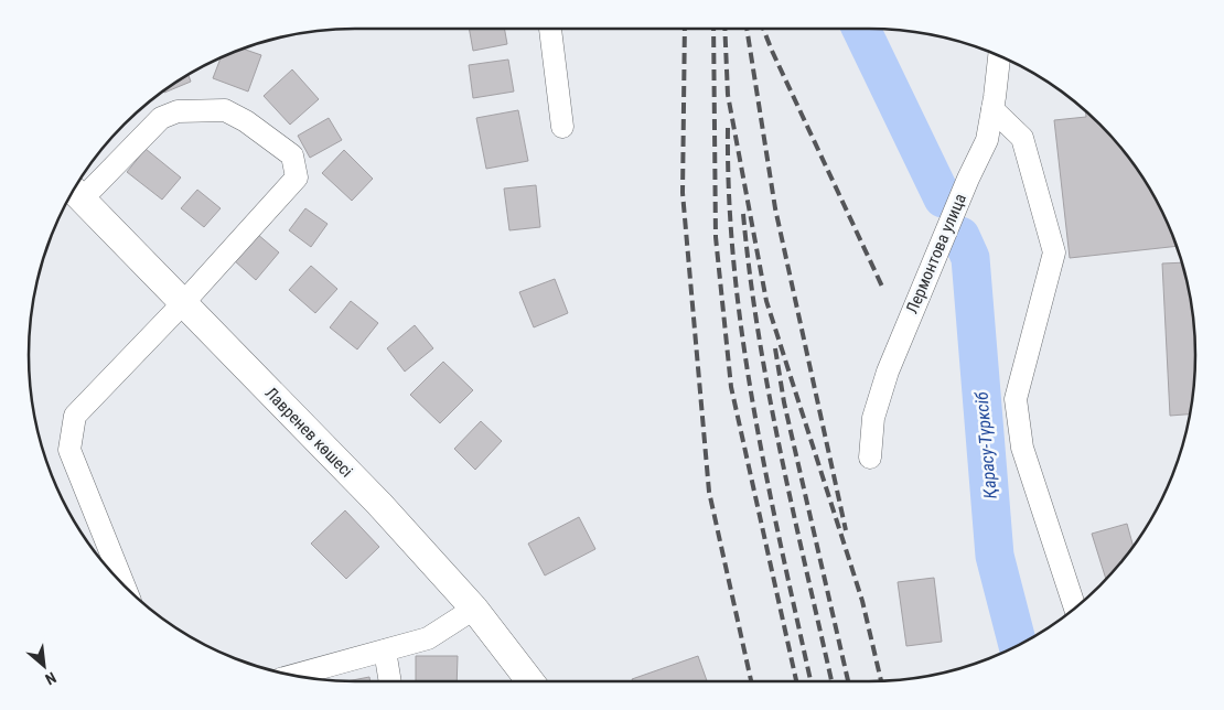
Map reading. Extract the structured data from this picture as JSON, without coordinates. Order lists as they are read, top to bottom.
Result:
{
  "streets": {
    "main road": ["Лавренев көшесі"],
    "street": ["Лермонтова улица"]
  },
  "water": ["Қарасу-Түрксіб"],
  "north": "bottom right"
}
